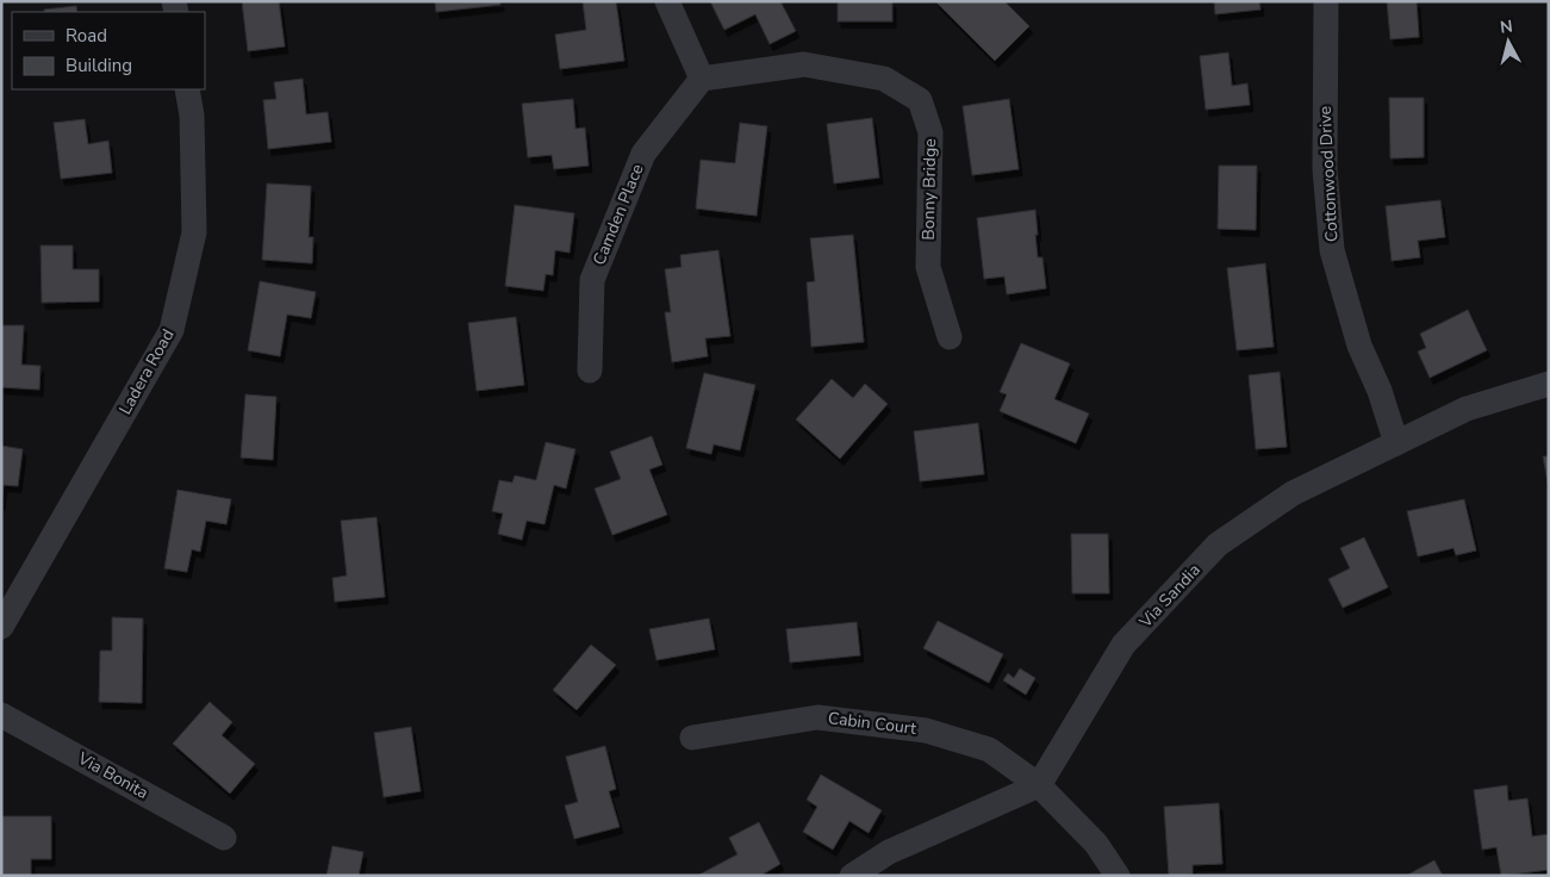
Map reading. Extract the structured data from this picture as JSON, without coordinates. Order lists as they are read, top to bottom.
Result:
{
  "streets": {
    "street": [
      "Cottonwood Drive",
      "Bonny Bridge",
      "Camden Place",
      "Ladera Road",
      "Via Sandia",
      "Cabin Court",
      "Via Bonita"
    ]
  },
  "crossings": [
    ["Cottonwood Drive", "Via Sandia"],
    ["Bonny Bridge", "Camden Place"],
    ["Via Sandia", "Cabin Court"]
  ],
  "legend": ["Road", "Building"],
  "north": "top"
}
